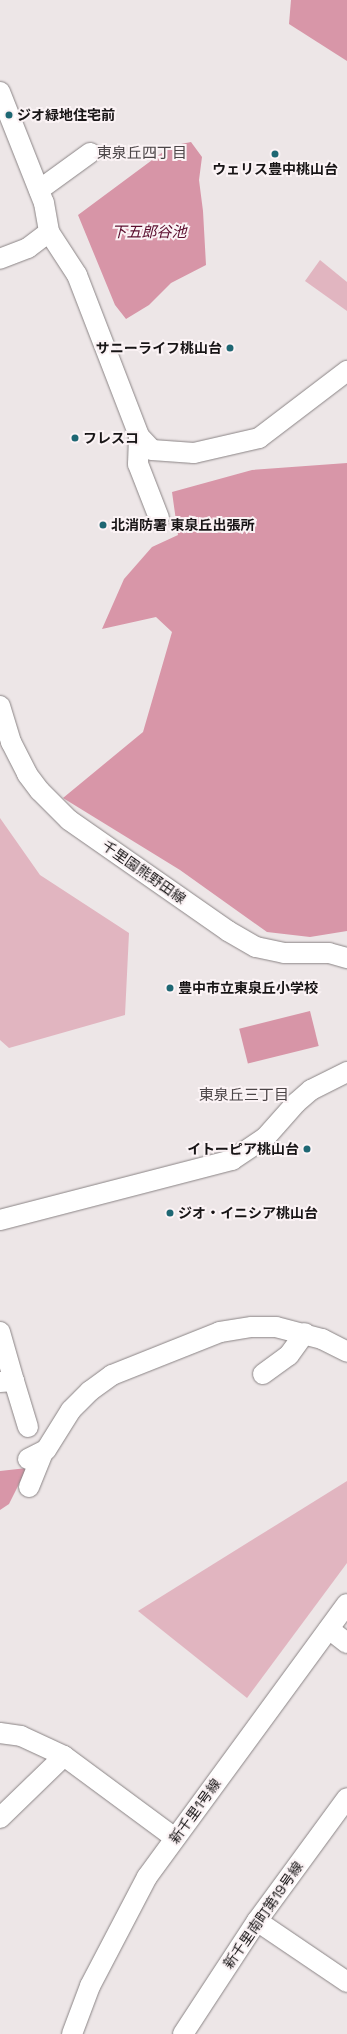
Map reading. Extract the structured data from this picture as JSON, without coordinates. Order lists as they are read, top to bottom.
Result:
{
  "streets": {
    "street": ["千里園熊野田線", "新千里1号線", "新千里南町第19号線"]
  },
  "districts": ["東泉丘四丁目", "東泉丘三丁目"],
  "water": ["下五郎谷池"],
  "places": [
    "ジオ緑地住宅前",
    "ウェリス豊中桃山台",
    "サニーライフ桃山台",
    "フレスコ",
    "北消防署 東泉丘出張所",
    "豊中市立東泉丘小学校",
    "イトーピア桃山台",
    "ジオ・イニシア桃山台"
  ]
}
